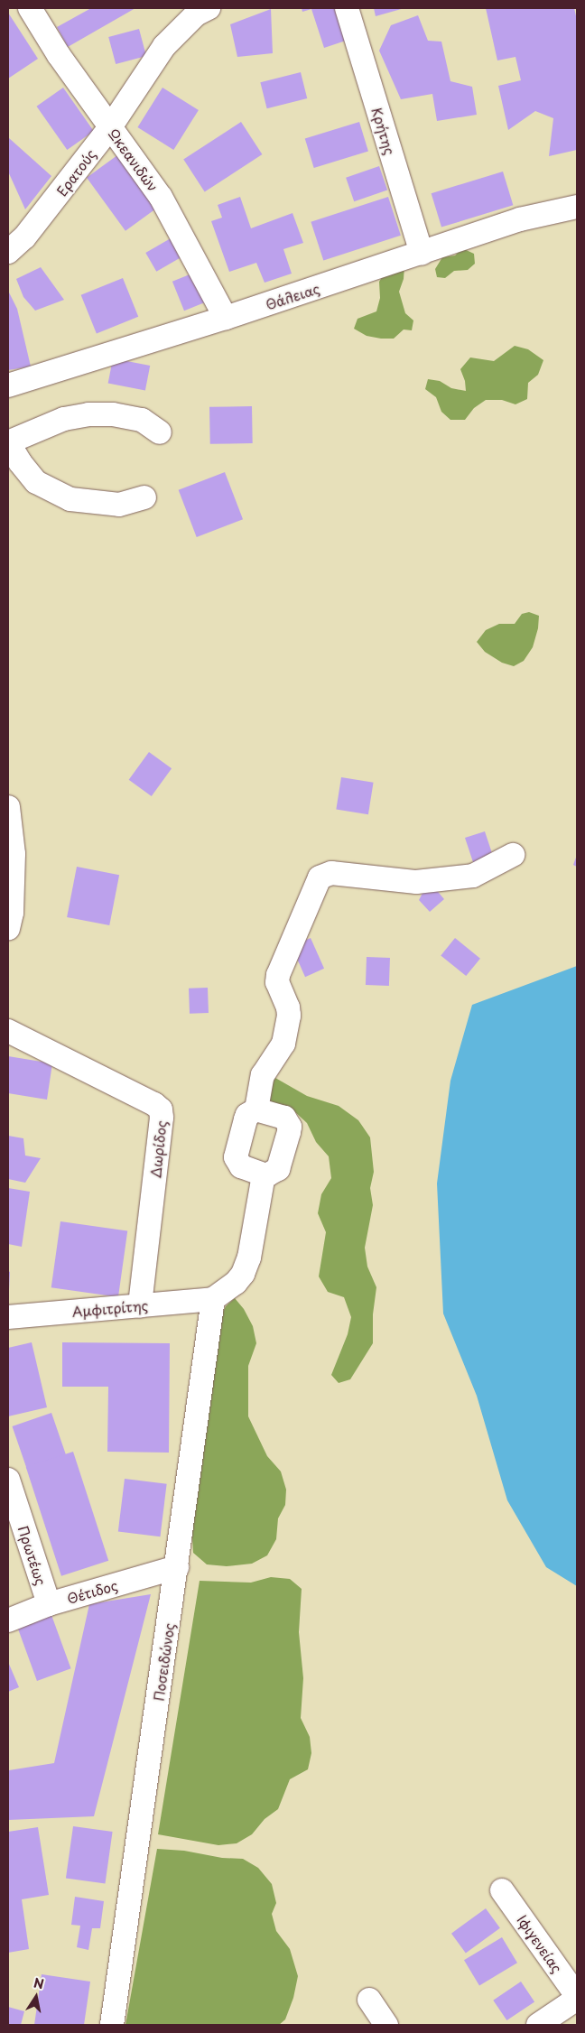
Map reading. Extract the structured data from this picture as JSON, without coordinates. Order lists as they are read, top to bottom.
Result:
{
  "streets": {
    "street": [
      "Κρήτης",
      "Ωκεανιδών",
      "Ερατούς",
      "Θάλειας",
      "Δωρίδος",
      "Αμφιτρίτης",
      "Πρωτέως",
      "Θέτιδος",
      "Ποσειδώνος",
      "Ιφιγενείας"
    ]
  },
  "crossings": [
    ["Κρήτης", "Θάλειας"],
    ["Ωκεανιδών", "Ερατούς"],
    ["Ωκεανιδών", "Θάλειας"],
    ["Δωρίδος", "Αμφιτρίτης"],
    ["Αμφιτρίτης", "Ποσειδώνος"],
    ["Πρωτέως", "Θέτιδος"],
    ["Θέτιδος", "Ποσειδώνος"]
  ],
  "north": "top"
}
